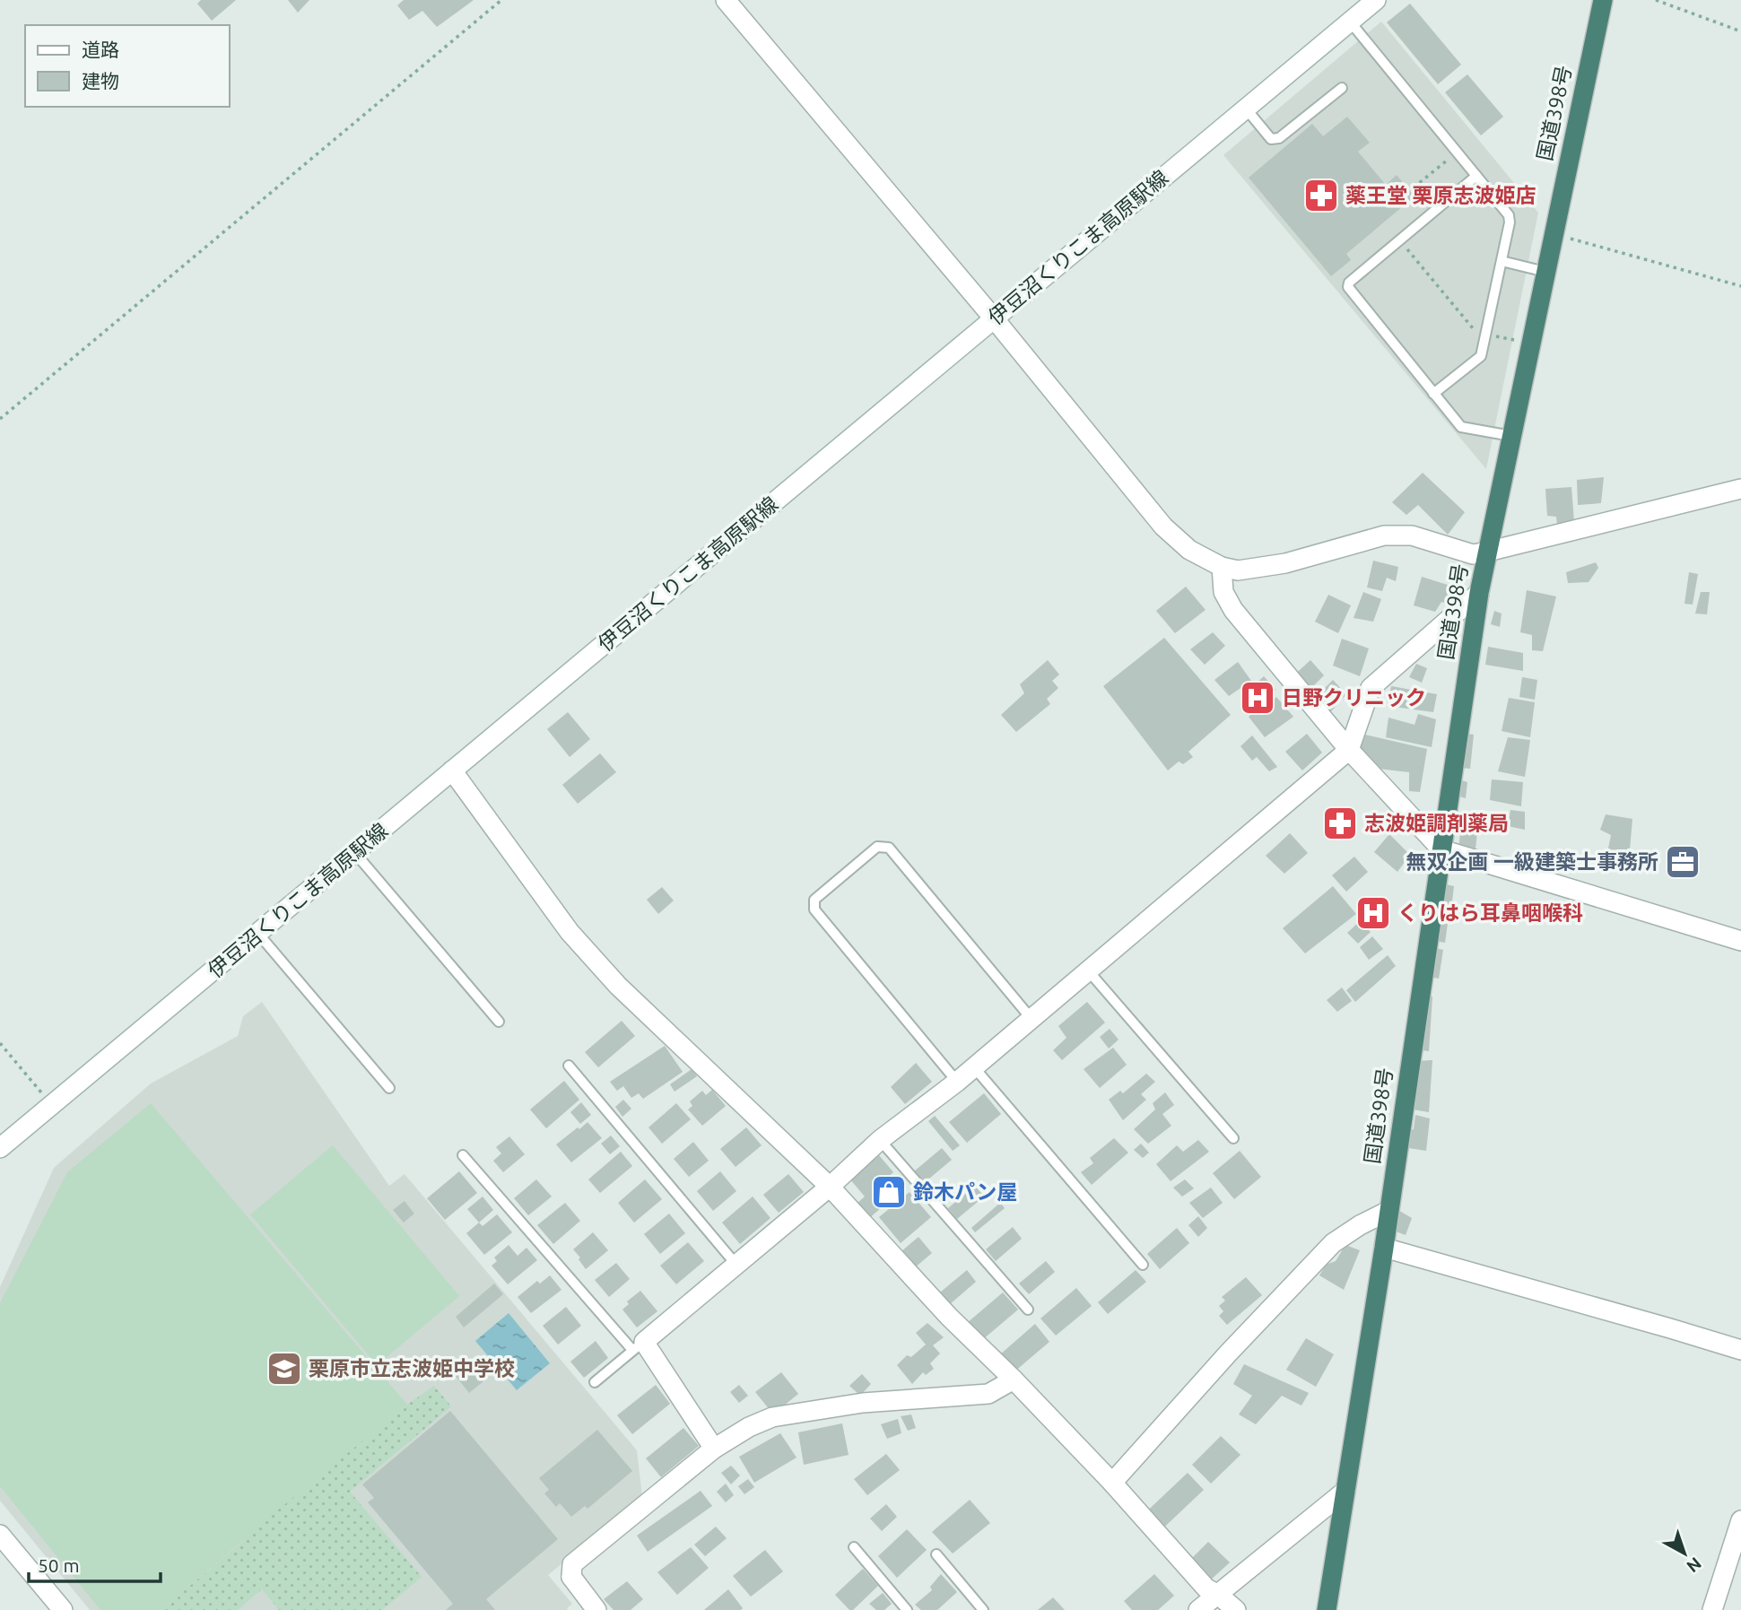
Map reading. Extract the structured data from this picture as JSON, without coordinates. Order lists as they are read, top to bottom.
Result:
{
  "streets": {
    "highway": ["国道398号"],
    "street": ["伊豆沼くりこま高原駅線"]
  },
  "places": {
    "pharmacy": ["薬王堂 栗原志波姫店", "志波姫調剤薬局"],
    "hospital": ["日野クリニック", "くりはら耳鼻咽喉科"],
    "office": ["無双企画 一級建築士事務所"],
    "shop": ["鈴木パン屋"],
    "school or university": ["栗原市立志波姫中学校"]
  },
  "legend": ["道路", "建物"],
  "scale_bar": "50 m",
  "north": "bottom right"
}
